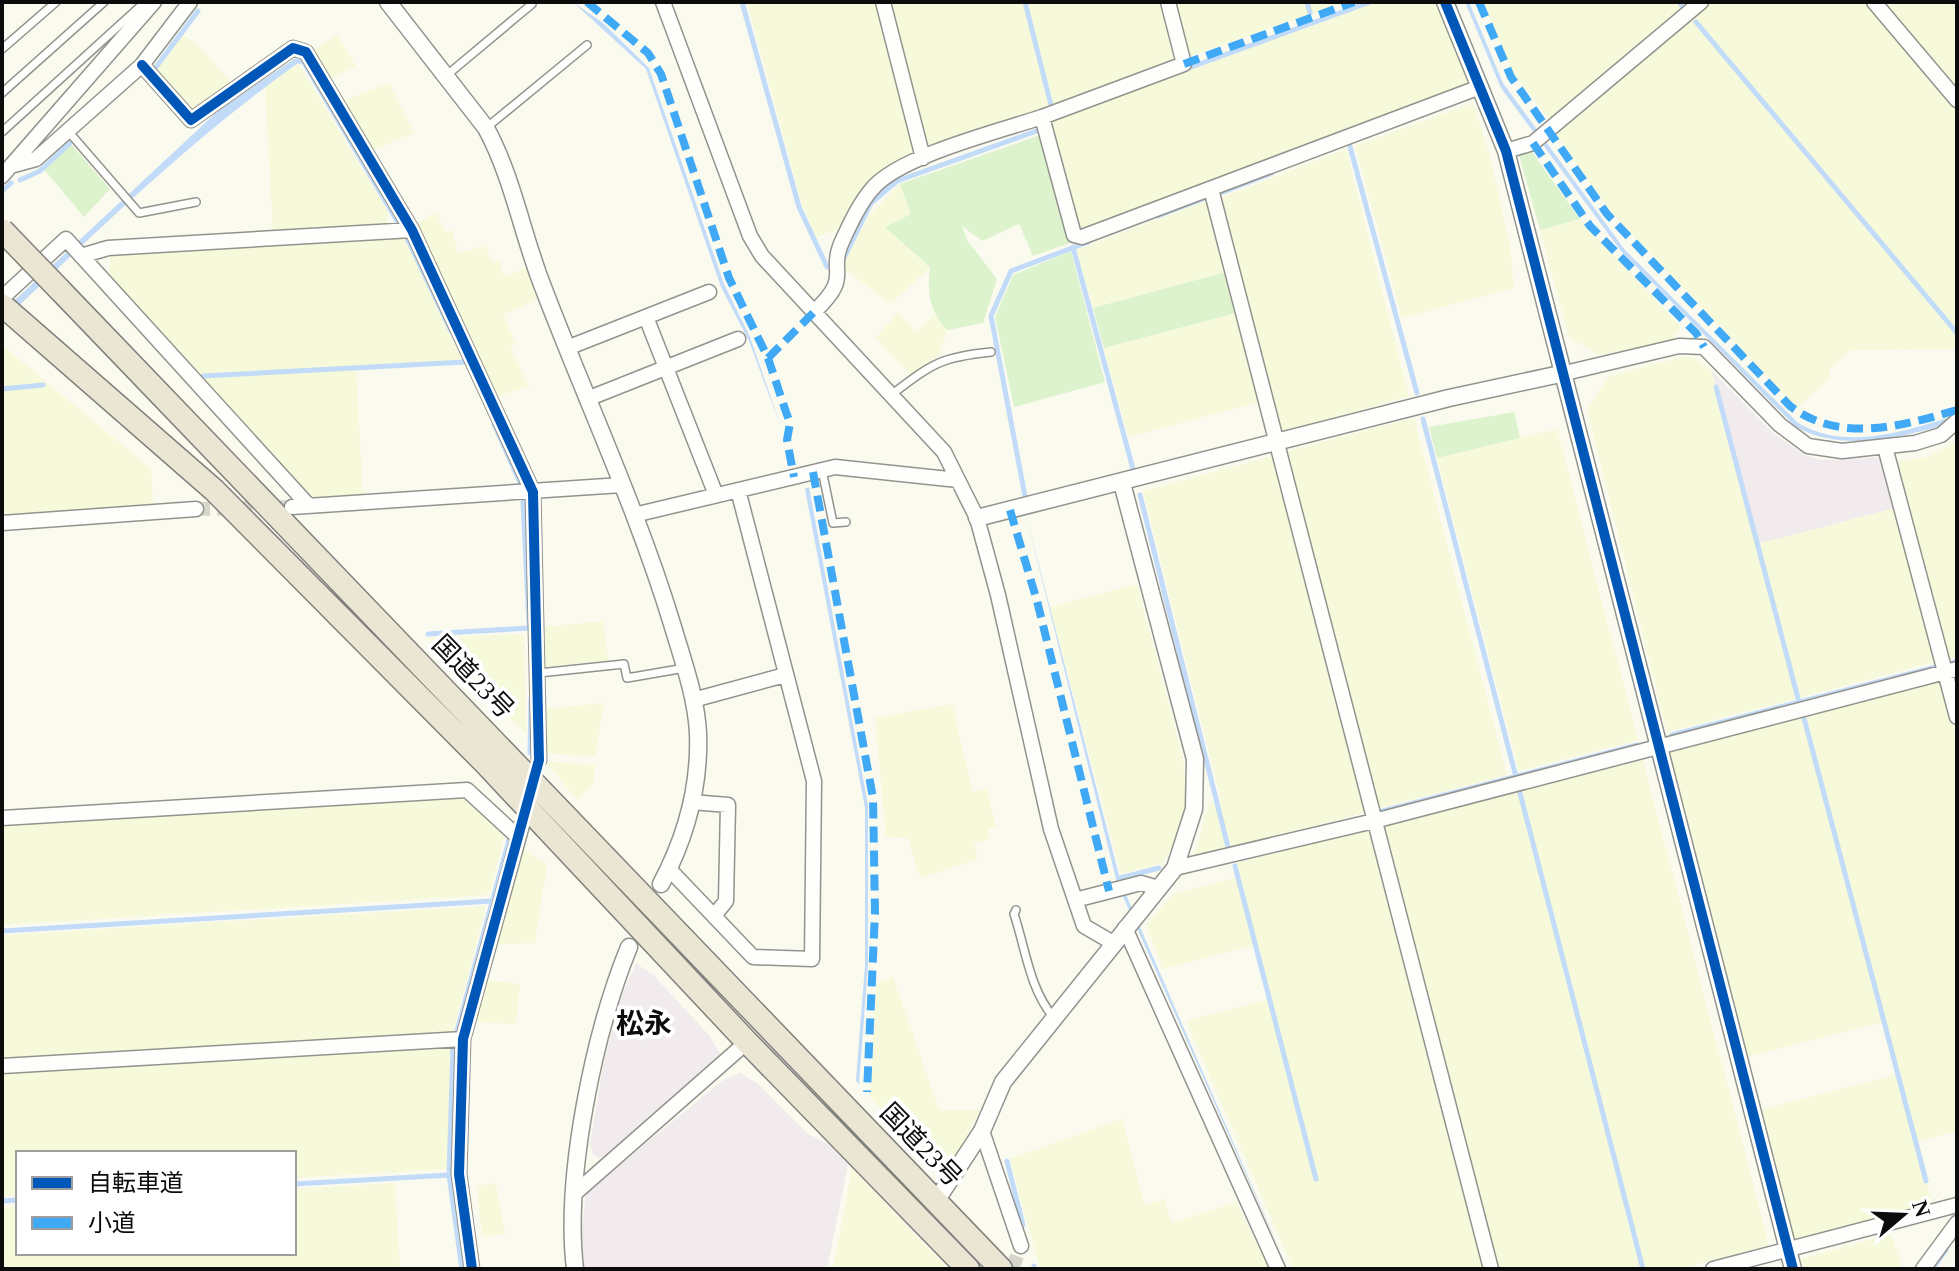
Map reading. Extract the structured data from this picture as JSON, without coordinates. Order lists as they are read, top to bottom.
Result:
{
  "streets": {
    "highway": ["国道23号"]
  },
  "districts": ["松永"],
  "legend": ["自転車道", "小道"],
  "north": "right"
}
